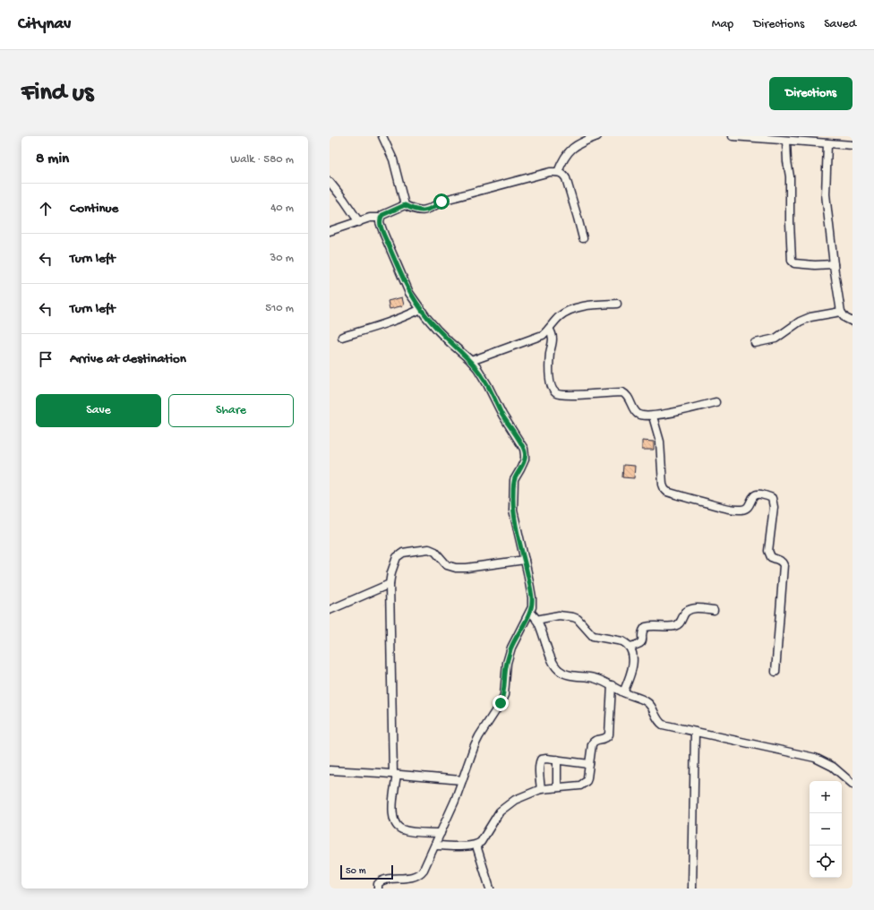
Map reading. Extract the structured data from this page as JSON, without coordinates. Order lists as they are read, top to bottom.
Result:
{
  "scale_bar": "50 m",
  "page": {
    "header": "Citynav",
    "nav": ["Map", "Directions", "Saved"],
    "buttons": [
      "Directions",
      ["Save", "Share"]
    ],
    "title": "Find us",
    "heading": ["8 min", "Walk · 580 m"],
    "list": [
      ["Continue", "40 m"],
      ["Turn left", "30 m"],
      ["Turn left", "510 m"],
      "Arrive at destination"
    ],
    "map_buttons": ["+", "−"],
    "scale": "50 m"
  }
}
